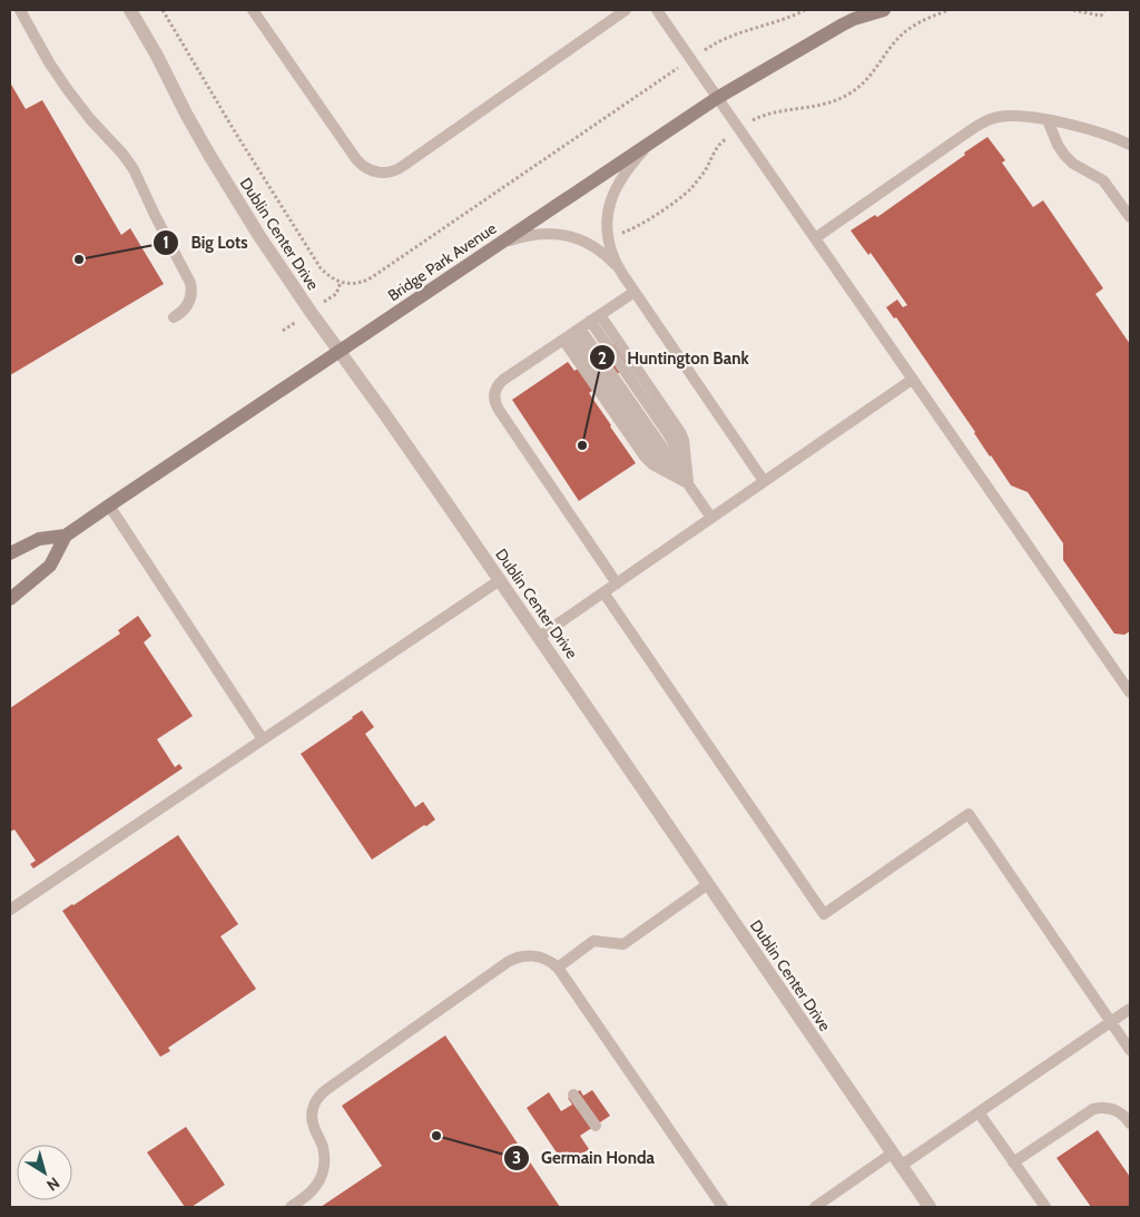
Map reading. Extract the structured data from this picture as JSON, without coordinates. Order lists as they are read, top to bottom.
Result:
{
  "streets": {
    "street": ["Dublin Center Drive", "Bridge Park Avenue"]
  },
  "crossings": [
    ["Dublin Center Drive", "Bridge Park Avenue"]
  ],
  "places": ["Big Lots", "Huntington Bank", "Germain Honda"],
  "north": "bottom right"
}
